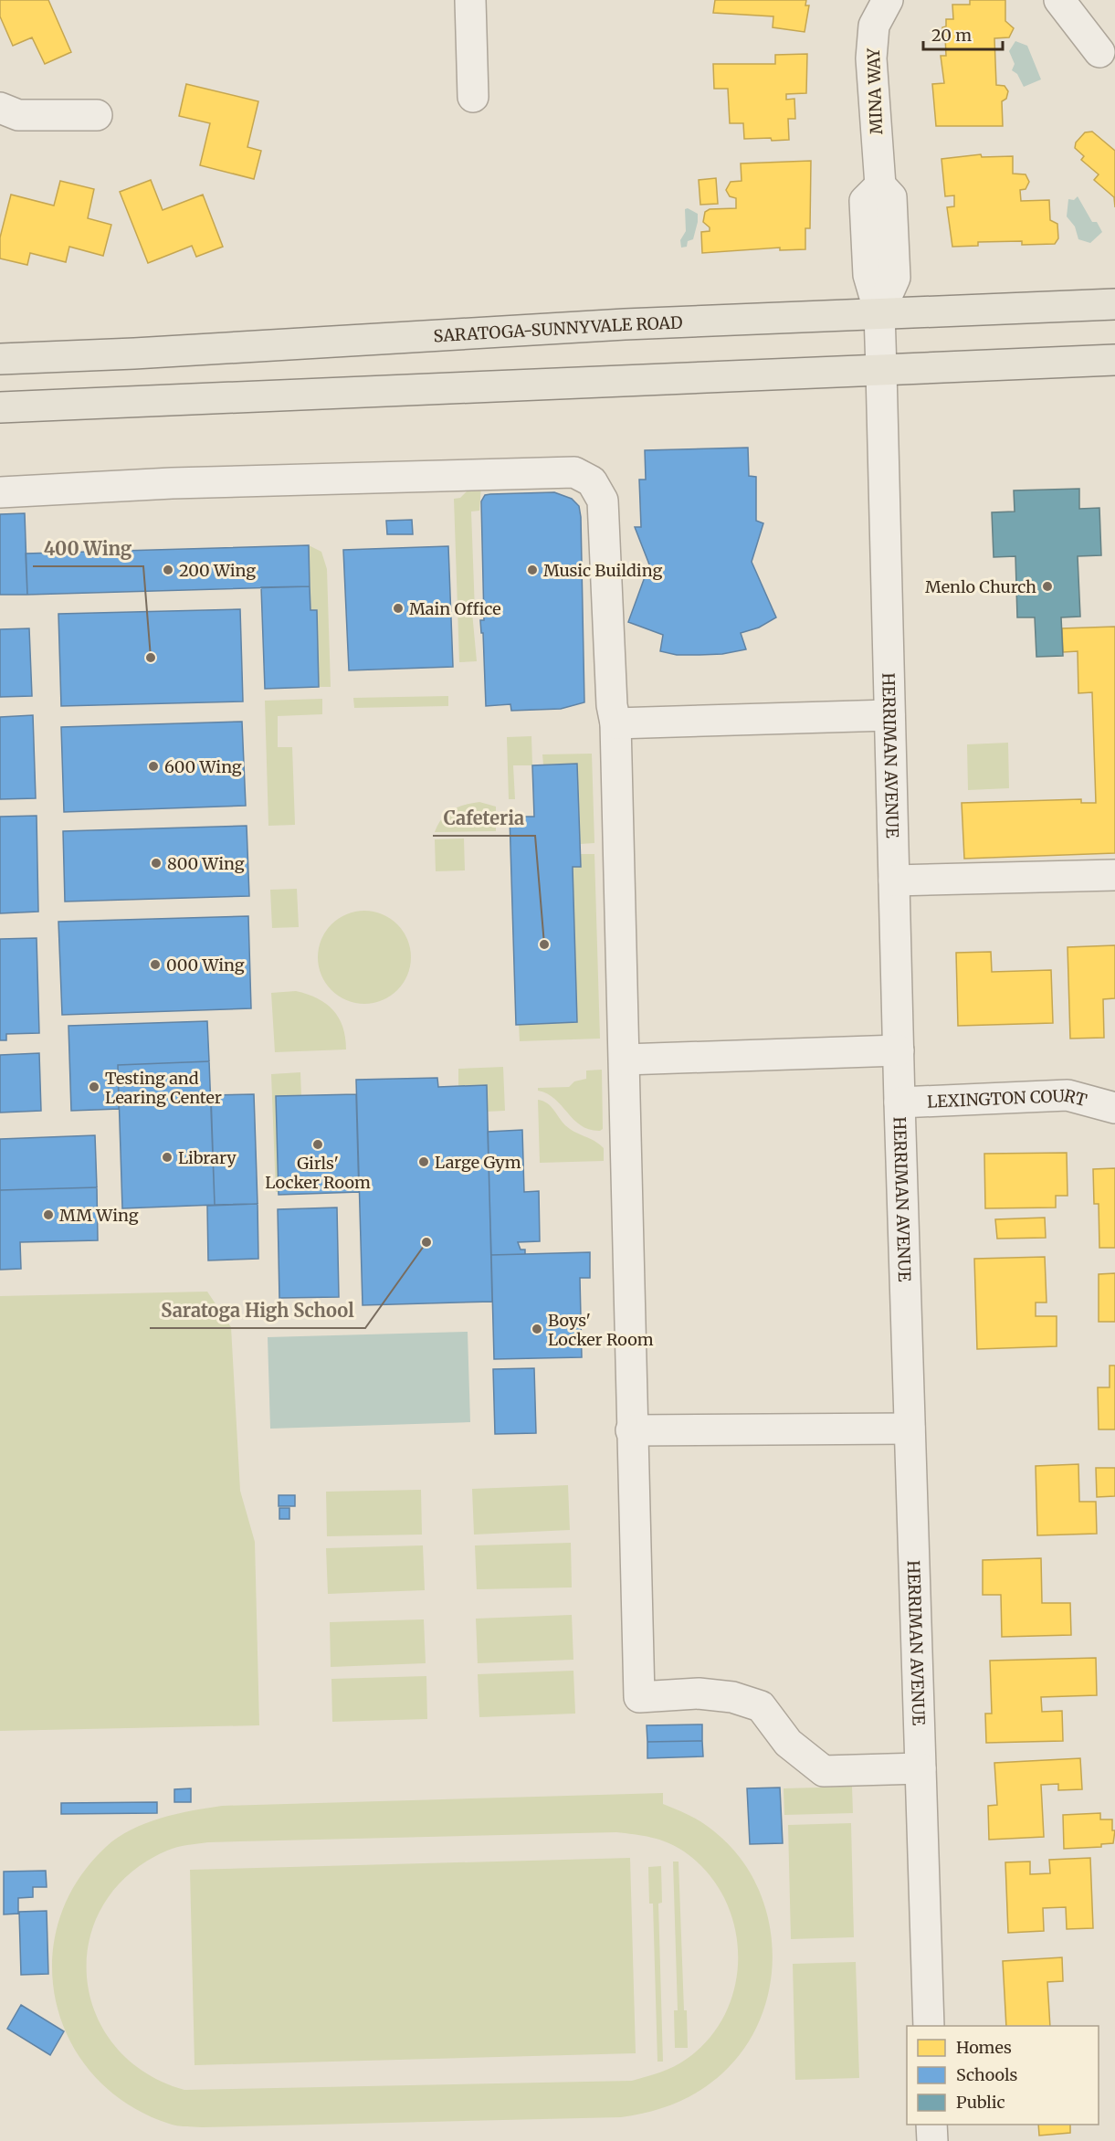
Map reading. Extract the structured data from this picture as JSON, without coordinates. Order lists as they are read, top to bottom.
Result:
{
  "streets": {
    "main road": ["SARATOGA-SUNNYVALE ROAD"],
    "street": ["MINA WAY", "HERRIMAN AVENUE", "LEXINGTON COURT"]
  },
  "crossings": [
    ["MINA WAY", "SARATOGA-SUNNYVALE ROAD"],
    ["MINA WAY", "HERRIMAN AVENUE"],
    ["HERRIMAN AVENUE", "LEXINGTON COURT"]
  ],
  "places": [
    "200 Wing",
    "Music Building",
    "Menlo Church",
    "Main Office",
    "400 Wing",
    "600 Wing",
    "800 Wing",
    "Cafeteria",
    "000 Wing",
    "Testing and Learing Center",
    "Girls' Locker Room",
    "Library",
    "Large Gym",
    "MM Wing",
    "Saratoga High School",
    "Boys' Locker Room"
  ],
  "legend": ["Homes", "Schools", "Public"],
  "scale_bar": "20 m"
}
